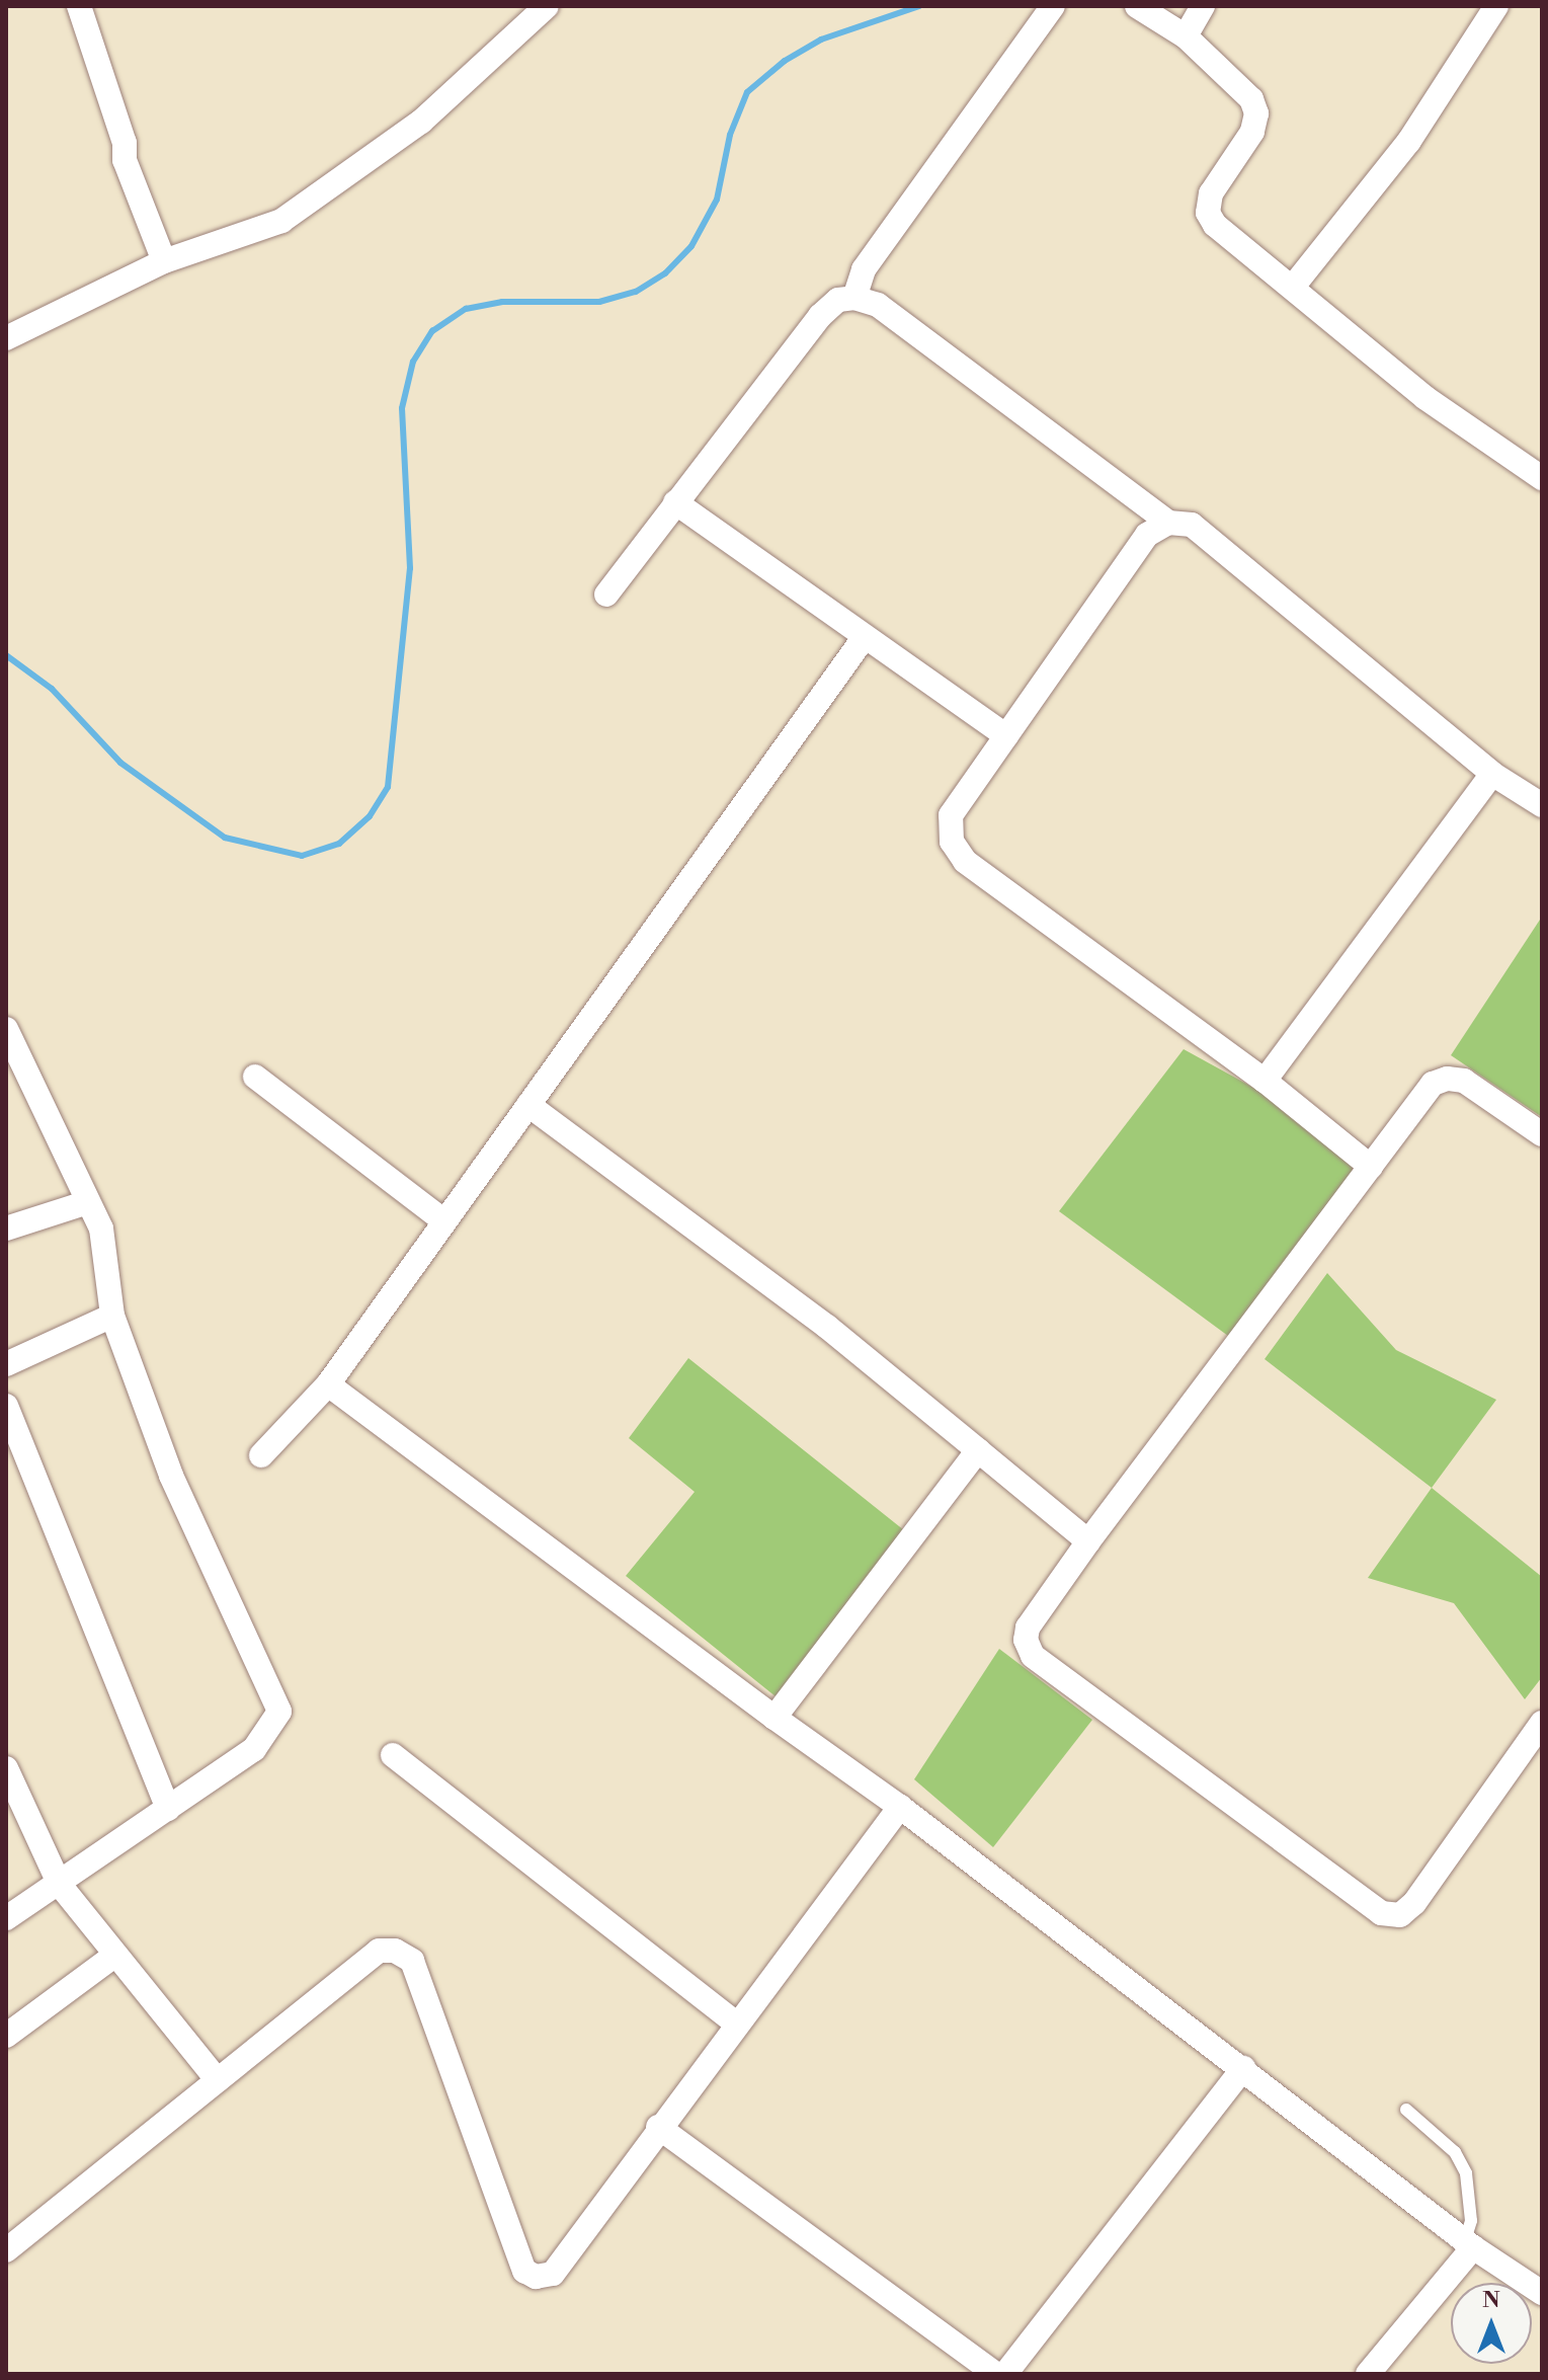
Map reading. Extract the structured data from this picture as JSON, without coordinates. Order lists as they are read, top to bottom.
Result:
{
  "north": "top"
}
